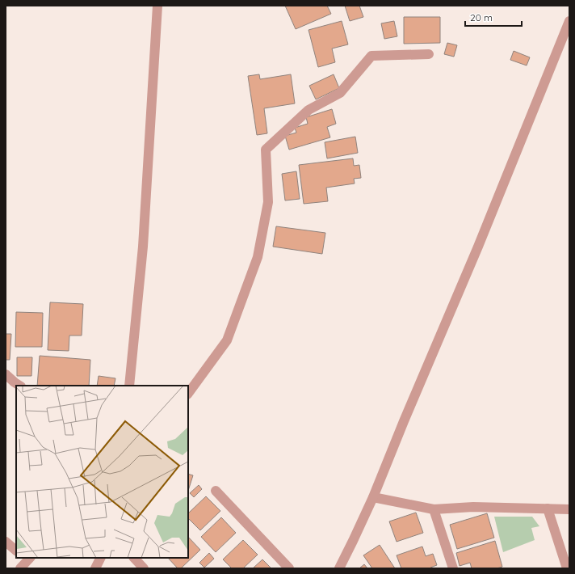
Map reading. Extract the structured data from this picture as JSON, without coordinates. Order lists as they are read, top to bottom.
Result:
{
  "scale_bar": "20 m"
}
